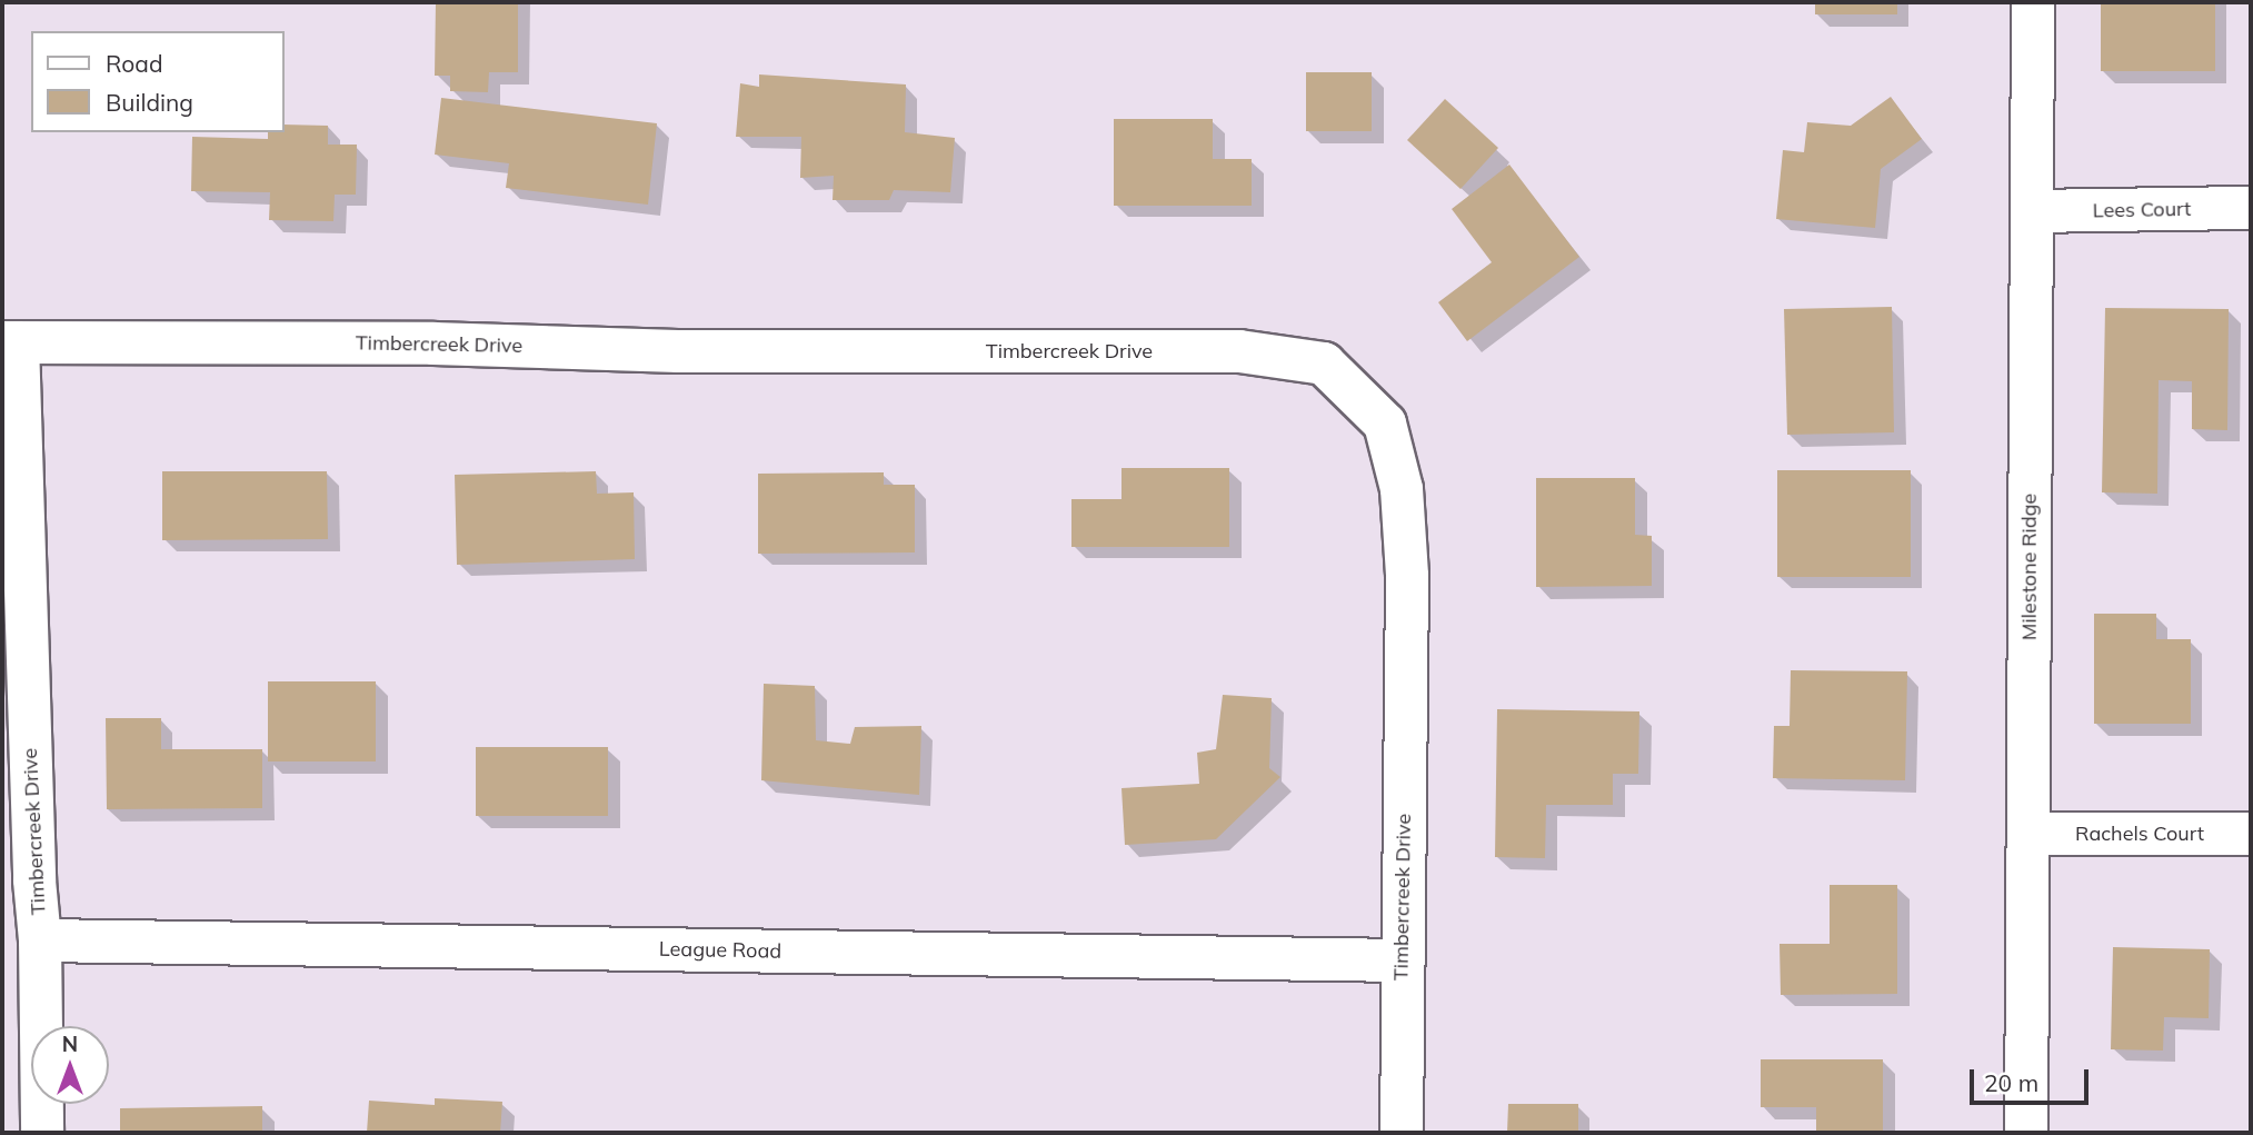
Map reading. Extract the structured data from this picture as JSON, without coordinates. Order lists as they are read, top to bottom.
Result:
{
  "streets": {
    "street": [
      "Lees Court",
      "Timbercreek Drive",
      "Milestone Ridge",
      "Rachels Court",
      "League Road"
    ]
  },
  "crossings": [
    ["Lees Court", "Milestone Ridge"],
    ["Timbercreek Drive", "League Road"],
    ["Milestone Ridge", "Rachels Court"]
  ],
  "legend": ["Road", "Building"],
  "scale_bar": "20 m",
  "north": "top"
}
